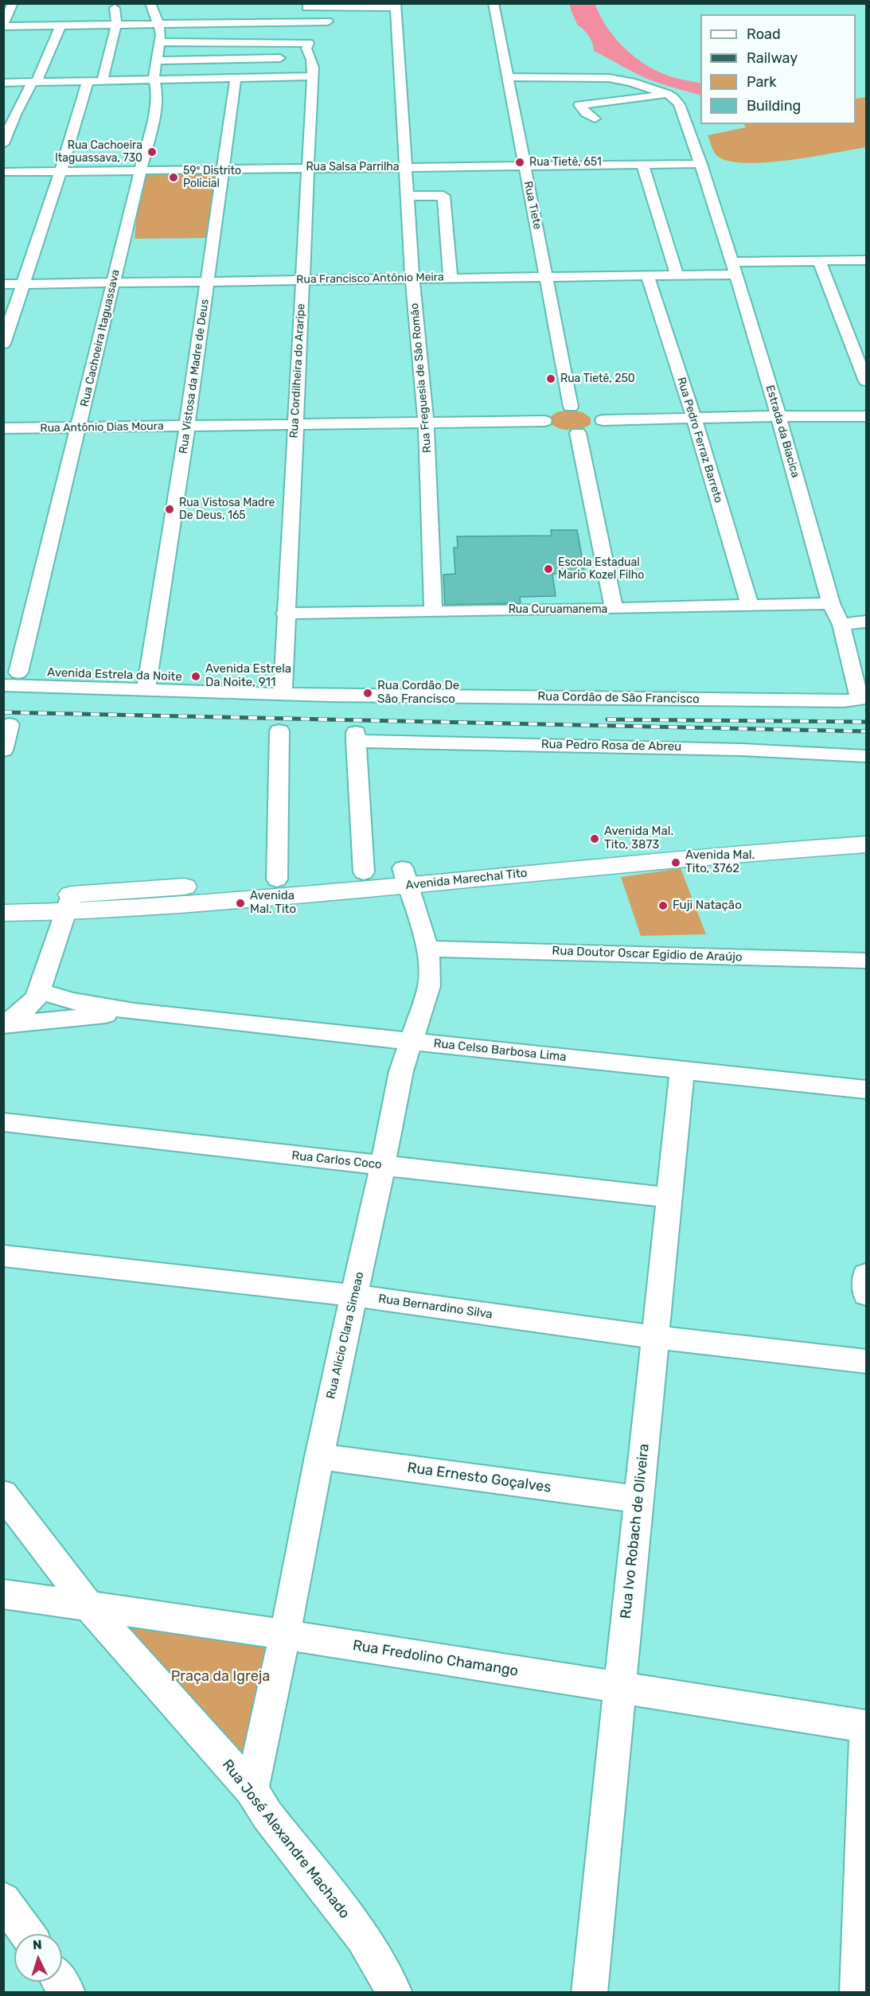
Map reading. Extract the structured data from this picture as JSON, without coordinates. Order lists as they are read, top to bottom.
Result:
{
  "streets": {
    "main road": ["Avenida Marechal Tito"],
    "street": [
      "Rua Salsa Parrilha",
      "Rua Tiete",
      "Rua Francisco Antônio Meira",
      "Rua Cachoeira Itaguassava",
      "Rua Cordilheira do Araripe",
      "Rua Vistosa da Madre de Deus",
      "Rua Freguesia de São Romão",
      "Rua Antônio Dias Moura",
      "Estrada da Biacica",
      "Rua Pedro Ferraz Barreto",
      "Rua Curuamanema",
      "Avenida Estrela da Noite",
      "Rua Cordão de São Francisco",
      "Rua Pedro Rosa de Abreu",
      "Rua Doutor Oscar Egidio de Araújo",
      "Rua Celso Barbosa Lima",
      "Rua Carlos Coco",
      "Rua Bernardino Silva",
      "Rua Alicio Clara Simeao",
      "Rua Ernesto Goçalves",
      "Rua Ivo Robach de Oliveira",
      "Rua Fredolino Chamango",
      "Rua José Alexandre Machado"
    ]
  },
  "crossings": [
    ["Rua Salsa Parrilha", "Rua Tiete"],
    ["Rua Salsa Parrilha", "Rua Cachoeira Itaguassava"],
    ["Rua Salsa Parrilha", "Rua Cordilheira do Araripe"],
    ["Rua Salsa Parrilha", "Rua Vistosa da Madre de Deus"],
    ["Rua Salsa Parrilha", "Rua Freguesia de São Romão"],
    ["Rua Salsa Parrilha", "Estrada da Biacica"],
    ["Rua Tiete", "Rua Francisco Antônio Meira"],
    ["Rua Francisco Antônio Meira", "Rua Cachoeira Itaguassava"],
    ["Rua Francisco Antônio Meira", "Rua Cordilheira do Araripe"],
    ["Rua Francisco Antônio Meira", "Rua Vistosa da Madre de Deus"],
    ["Rua Francisco Antônio Meira", "Rua Freguesia de São Romão"],
    ["Rua Francisco Antônio Meira", "Estrada da Biacica"],
    ["Rua Francisco Antônio Meira", "Rua Pedro Ferraz Barreto"],
    ["Rua Cachoeira Itaguassava", "Rua Antônio Dias Moura"],
    ["Rua Cachoeira Itaguassava", "Avenida Estrela da Noite"],
    ["Rua Cordilheira do Araripe", "Rua Antônio Dias Moura"],
    ["Rua Cordilheira do Araripe", "Rua Curuamanema"],
    ["Rua Cordilheira do Araripe", "Avenida Estrela da Noite"],
    ["Rua Cordilheira do Araripe", "Rua Cordão de São Francisco"],
    ["Rua Vistosa da Madre de Deus", "Rua Antônio Dias Moura"],
    ["Rua Vistosa da Madre de Deus", "Avenida Estrela da Noite"],
    ["Rua Freguesia de São Romão", "Rua Antônio Dias Moura"],
    ["Rua Freguesia de São Romão", "Rua Curuamanema"],
    ["Estrada da Biacica", "Rua Curuamanema"],
    ["Estrada da Biacica", "Rua Cordão de São Francisco"],
    ["Rua Pedro Ferraz Barreto", "Rua Curuamanema"],
    ["Avenida Estrela da Noite", "Rua Cordão de São Francisco"],
    ["Rua Pedro Rosa de Abreu", "Avenida Marechal Tito"],
    ["Avenida Marechal Tito", "Rua Alicio Clara Simeao"],
    ["Rua Doutor Oscar Egidio de Araújo", "Rua Alicio Clara Simeao"],
    ["Rua Celso Barbosa Lima", "Rua Alicio Clara Simeao"],
    ["Rua Celso Barbosa Lima", "Rua Ivo Robach de Oliveira"],
    ["Rua Carlos Coco", "Rua Alicio Clara Simeao"],
    ["Rua Carlos Coco", "Rua Ivo Robach de Oliveira"],
    ["Rua Bernardino Silva", "Rua Alicio Clara Simeao"],
    ["Rua Bernardino Silva", "Rua Ivo Robach de Oliveira"],
    ["Rua Alicio Clara Simeao", "Rua Ernesto Goçalves"],
    ["Rua Alicio Clara Simeao", "Rua Fredolino Chamango"],
    ["Rua Alicio Clara Simeao", "Rua José Alexandre Machado"],
    ["Rua Ernesto Goçalves", "Rua Ivo Robach de Oliveira"],
    ["Rua Ivo Robach de Oliveira", "Rua Fredolino Chamango"],
    ["Rua Fredolino Chamango", "Rua José Alexandre Machado"]
  ],
  "parks": ["Praça da Igreja"],
  "places": [
    "Rua Cachoeira Itaguassava, 730",
    "Rua Tietê, 651",
    "59º Distrito Policial",
    "Rua Tietê, 250",
    "Rua Vistosa Madre De Deus, 165",
    "Escola Estadual Mario Kozel Filho",
    "Avenida Estrela Da Noite, 911",
    "Rua Cordão De São Francisco",
    "Avenida Mal. Tito, 3873",
    "Avenida Mal. Tito, 3762",
    "Avenida Mal. Tito",
    "Fuji Natação"
  ],
  "legend": [
    "Road",
    "Railway",
    "Park",
    "Building"
  ],
  "north": "top"
}
